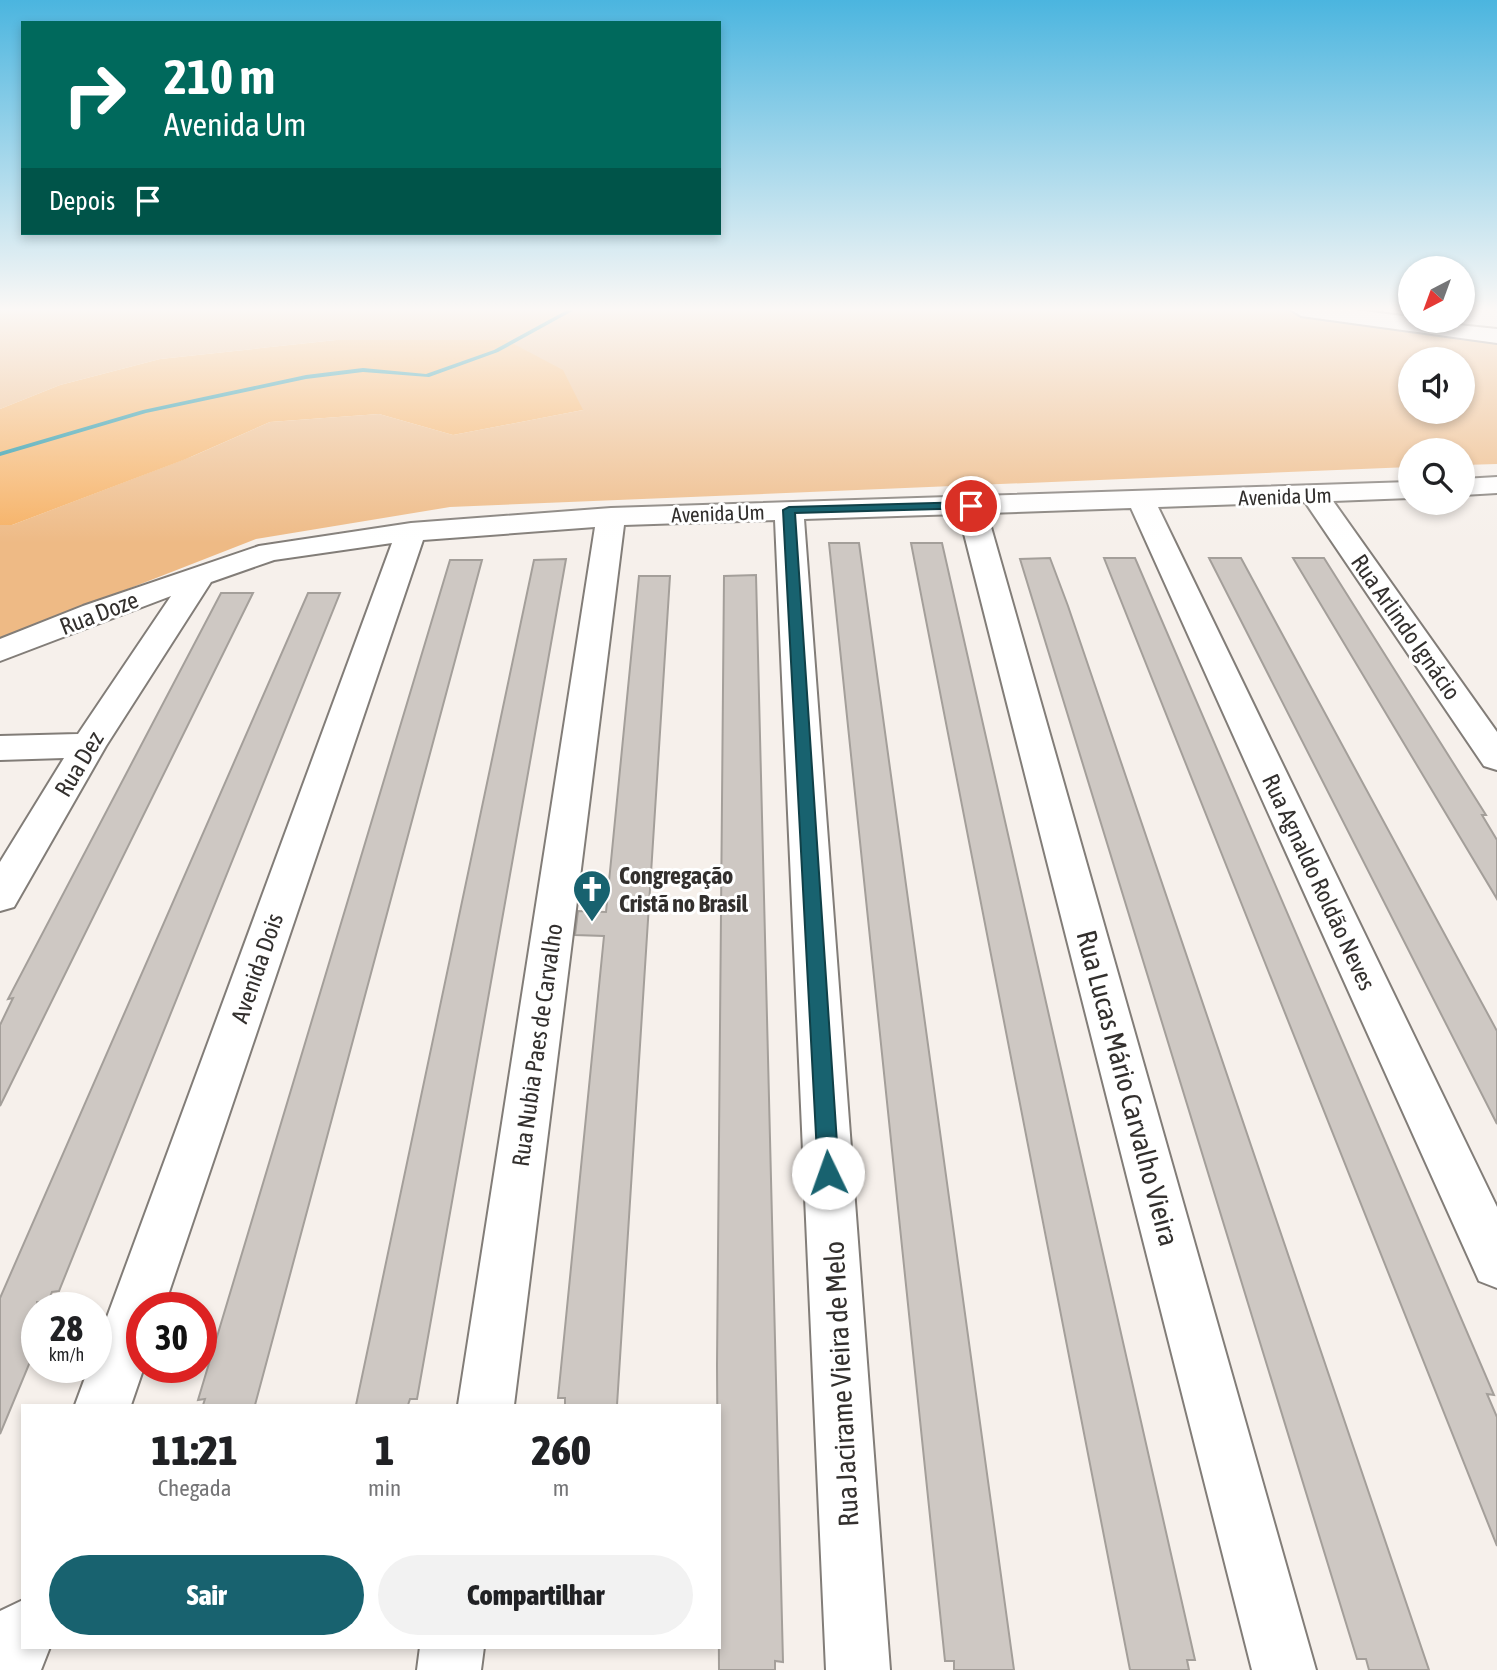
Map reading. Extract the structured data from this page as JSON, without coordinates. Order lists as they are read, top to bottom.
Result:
{
  "streets": {
    "street": [
      "Avenida Um",
      "Rua Doze",
      "Rua Arlindo Ignácio",
      "Rua Dez",
      "Rua Agnaldo Roldão Neves",
      "Avenida Dois",
      "Rua Nubia Paes de Carvalho",
      "Rua Lucas Mário Carvalho Vieira",
      "Rua Jacirame Vieira de Melo"
    ]
  },
  "crossings": [
    ["Avenida Um", "Rua Doze"],
    ["Avenida Um", "Rua Arlindo Ignácio"],
    ["Avenida Um", "Rua Dez"],
    ["Avenida Um", "Rua Agnaldo Roldão Neves"],
    ["Avenida Um", "Avenida Dois"],
    ["Avenida Um", "Rua Nubia Paes de Carvalho"],
    ["Avenida Um", "Rua Lucas Mário Carvalho Vieira"],
    ["Avenida Um", "Rua Jacirame Vieira de Melo"],
    ["Rua Doze", "Rua Dez"]
  ],
  "places": {
    "church": ["Congregação Cristã no Brasil"]
  },
  "north": "bottom left",
  "page": {
    "turn": ["210 m", "Avenida Um"],
    "then": "Depois",
    "speed": "28 km/h",
    "limit": "30",
    "eta": [
      "11:21",
      "Chegada",
      "1",
      "min",
      "260",
      "m"
    ],
    "buttons": ["Sair", "Compartilhar"]
  }
}
